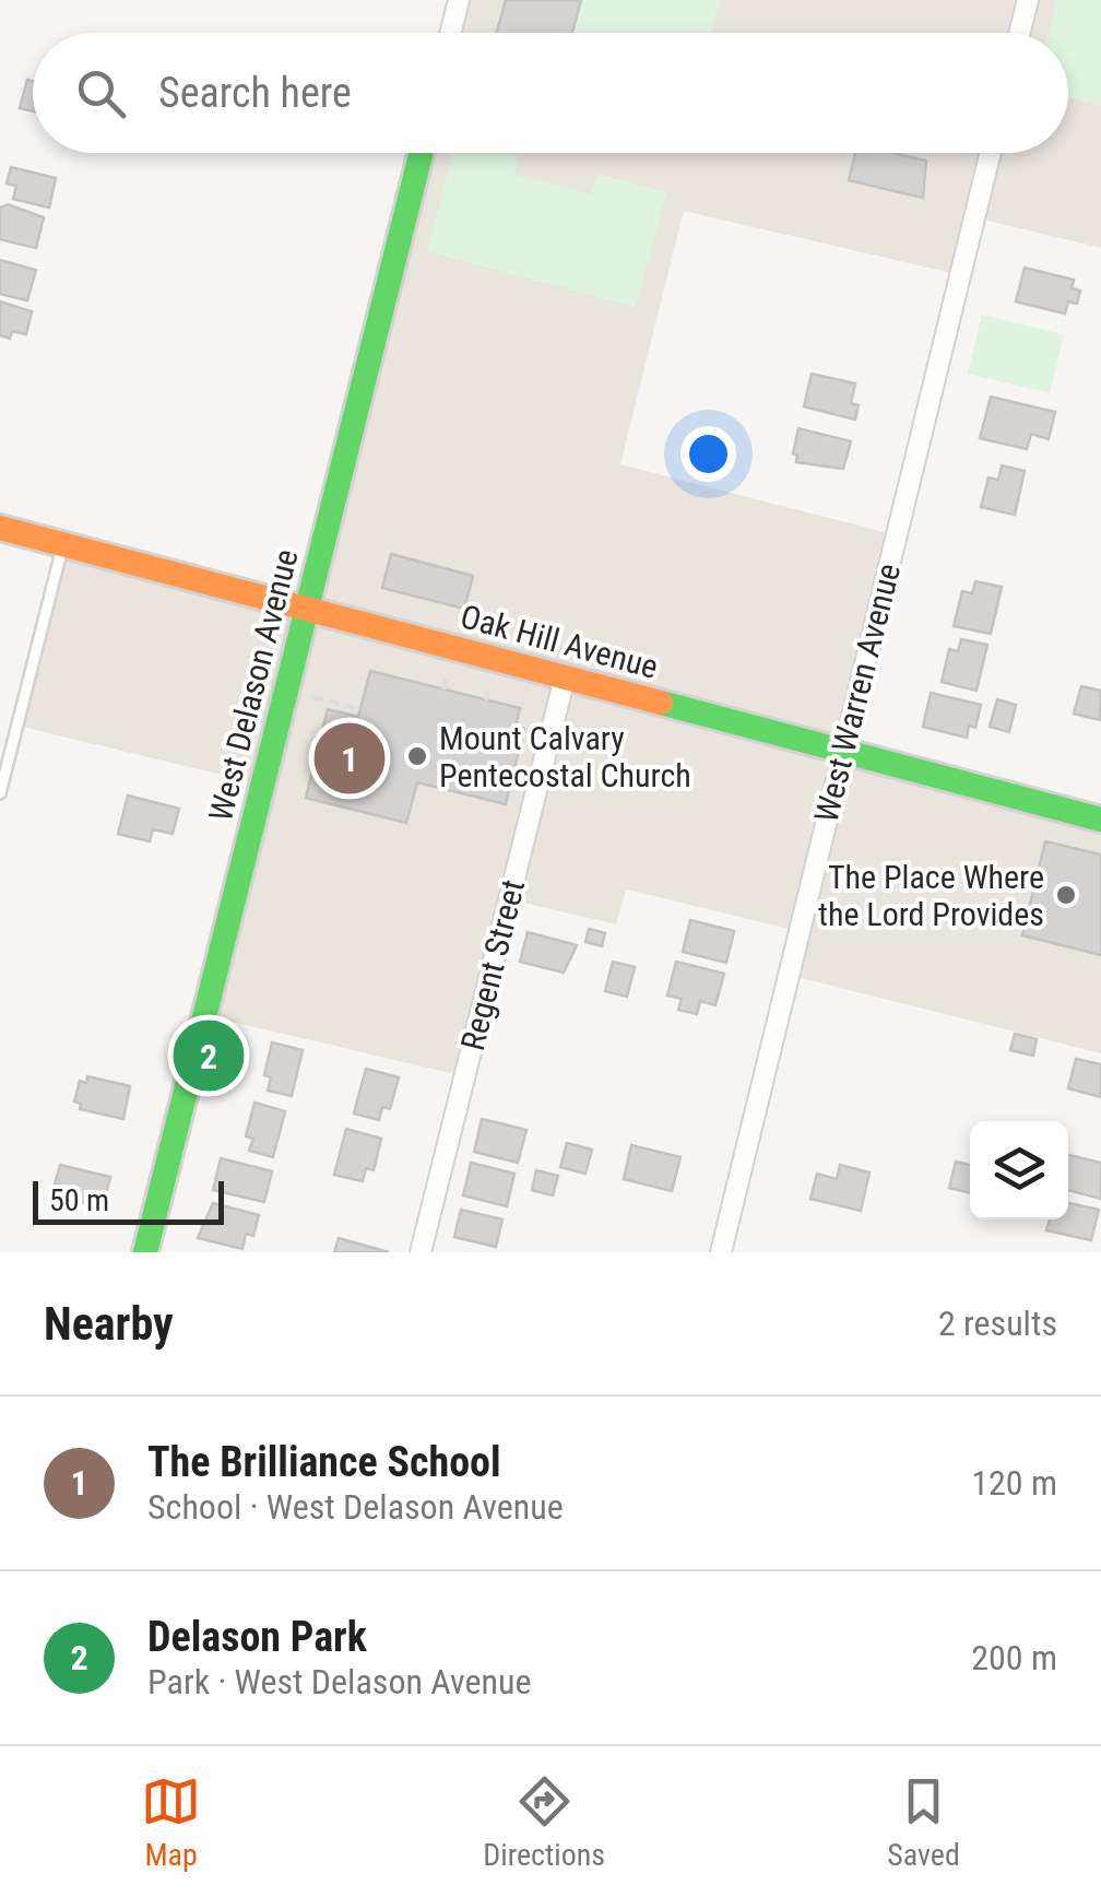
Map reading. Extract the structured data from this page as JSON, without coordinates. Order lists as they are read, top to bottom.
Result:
{
  "streets": {
    "street": [
      "Oak Hill Avenue",
      "West Delason Avenue",
      "West Warren Avenue",
      "Regent Street"
    ]
  },
  "crossings": [
    ["Oak Hill Avenue", "West Delason Avenue"],
    ["Oak Hill Avenue", "West Warren Avenue"],
    ["Oak Hill Avenue", "Regent Street"]
  ],
  "places": ["Mount Calvary Pentecostal Church", "The Place Where the Lord Provides"],
  "scale_bar": "50 m",
  "page": {
    "search": "Search here",
    "pins": ["1", "2"],
    "scale": "50 m",
    "heading": ["Nearby", "2 results"],
    "list": [
      {
        "mark": "1",
        "name": "The Brilliance School",
        "note": "School · West Delason Avenue",
        "value": "120 m"
      },
      {
        "mark": "2",
        "name": "Delason Park",
        "note": "Park · West Delason Avenue",
        "value": "200 m"
      }
    ],
    "nav": ["Map", "Directions", "Saved"]
  }
}
